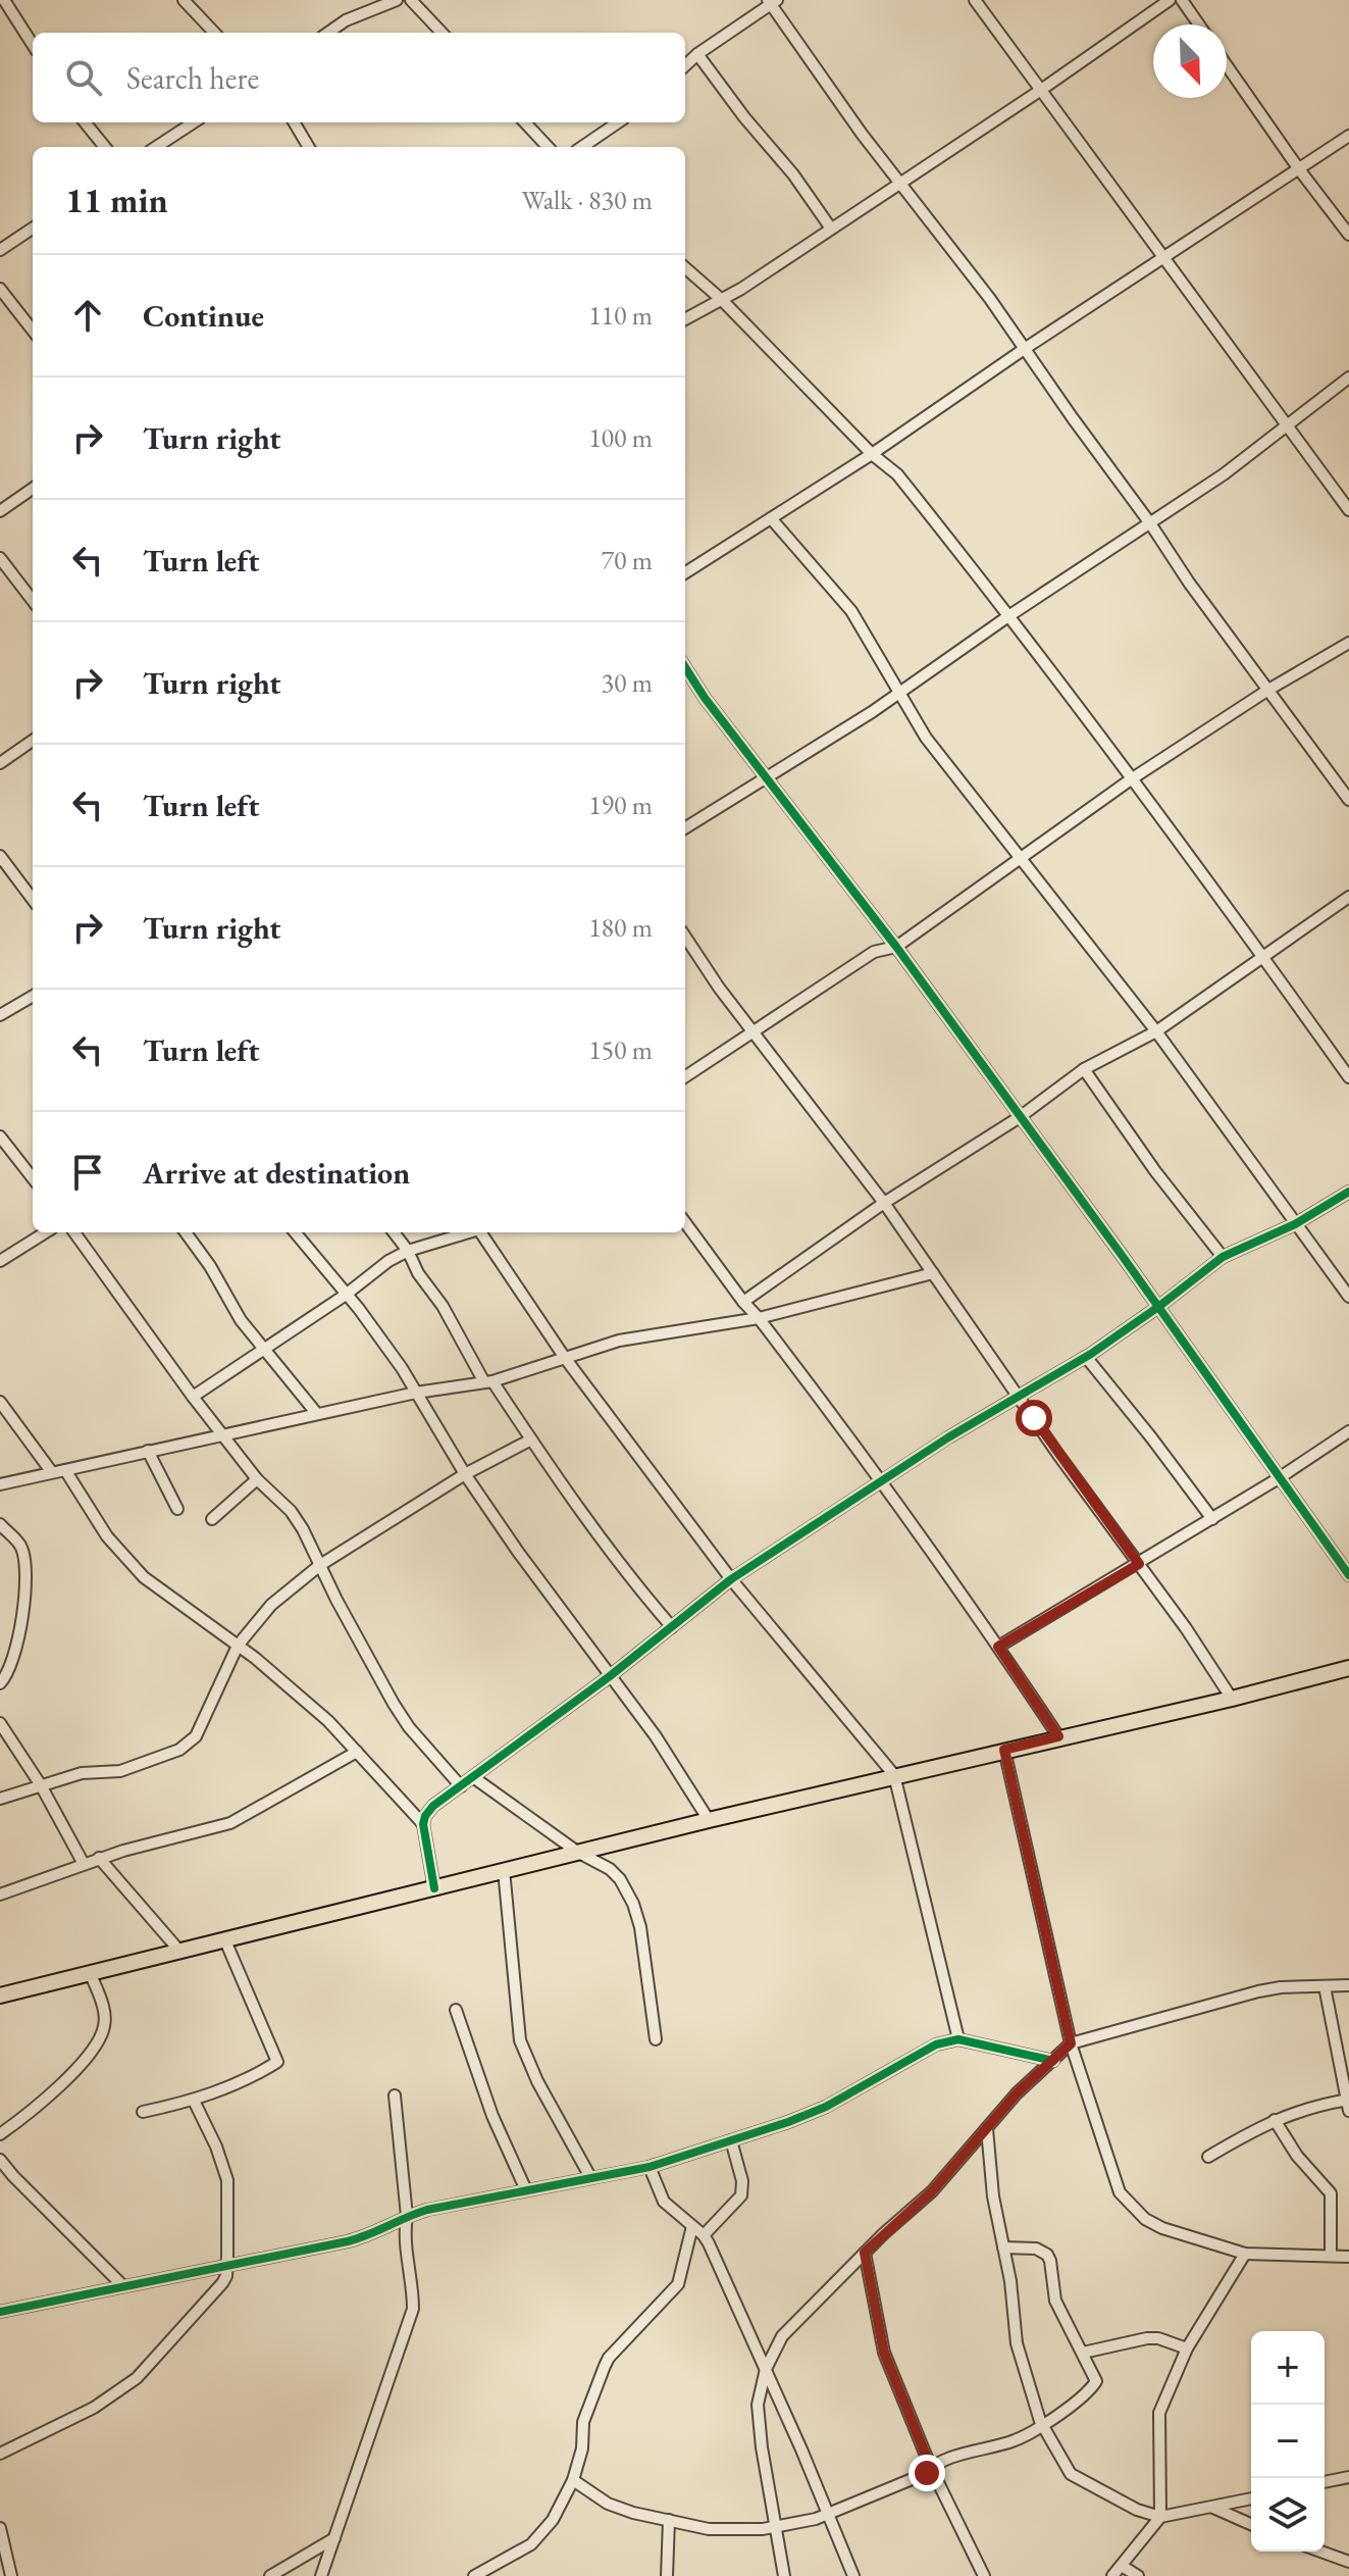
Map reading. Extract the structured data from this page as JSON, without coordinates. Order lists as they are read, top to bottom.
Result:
{
  "north": "bottom right",
  "page": {
    "search": "Search here",
    "heading": ["11 min", "Walk · 830 m"],
    "list": [
      ["Continue", "110 m"],
      ["Turn right", "100 m"],
      ["Turn left", "70 m"],
      ["Turn right", "30 m"],
      ["Turn left", "190 m"],
      ["Turn right", "180 m"],
      ["Turn left", "150 m"],
      "Arrive at destination"
    ],
    "map_buttons": ["+", "−"]
  }
}
